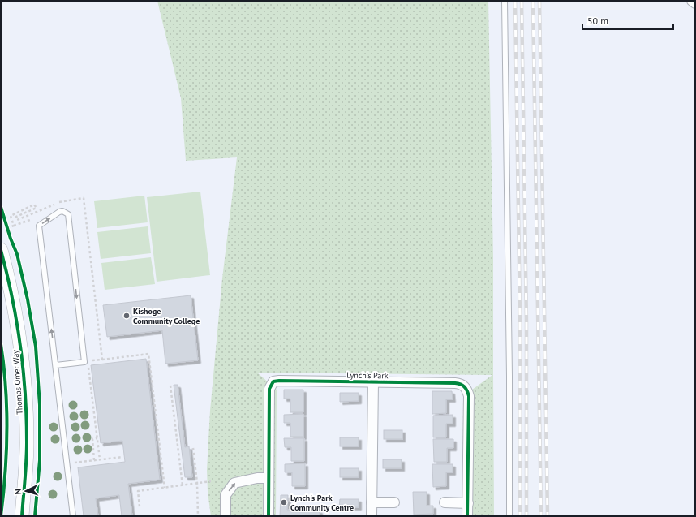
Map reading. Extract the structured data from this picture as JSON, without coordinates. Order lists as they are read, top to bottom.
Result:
{
  "streets": {
    "street": ["Lynch's Park", "Thomas Omer Way"]
  },
  "places": ["Kishoge Community College", "Lynch's Park Community Centre"],
  "scale_bar": "50 m",
  "north": "left"
}
